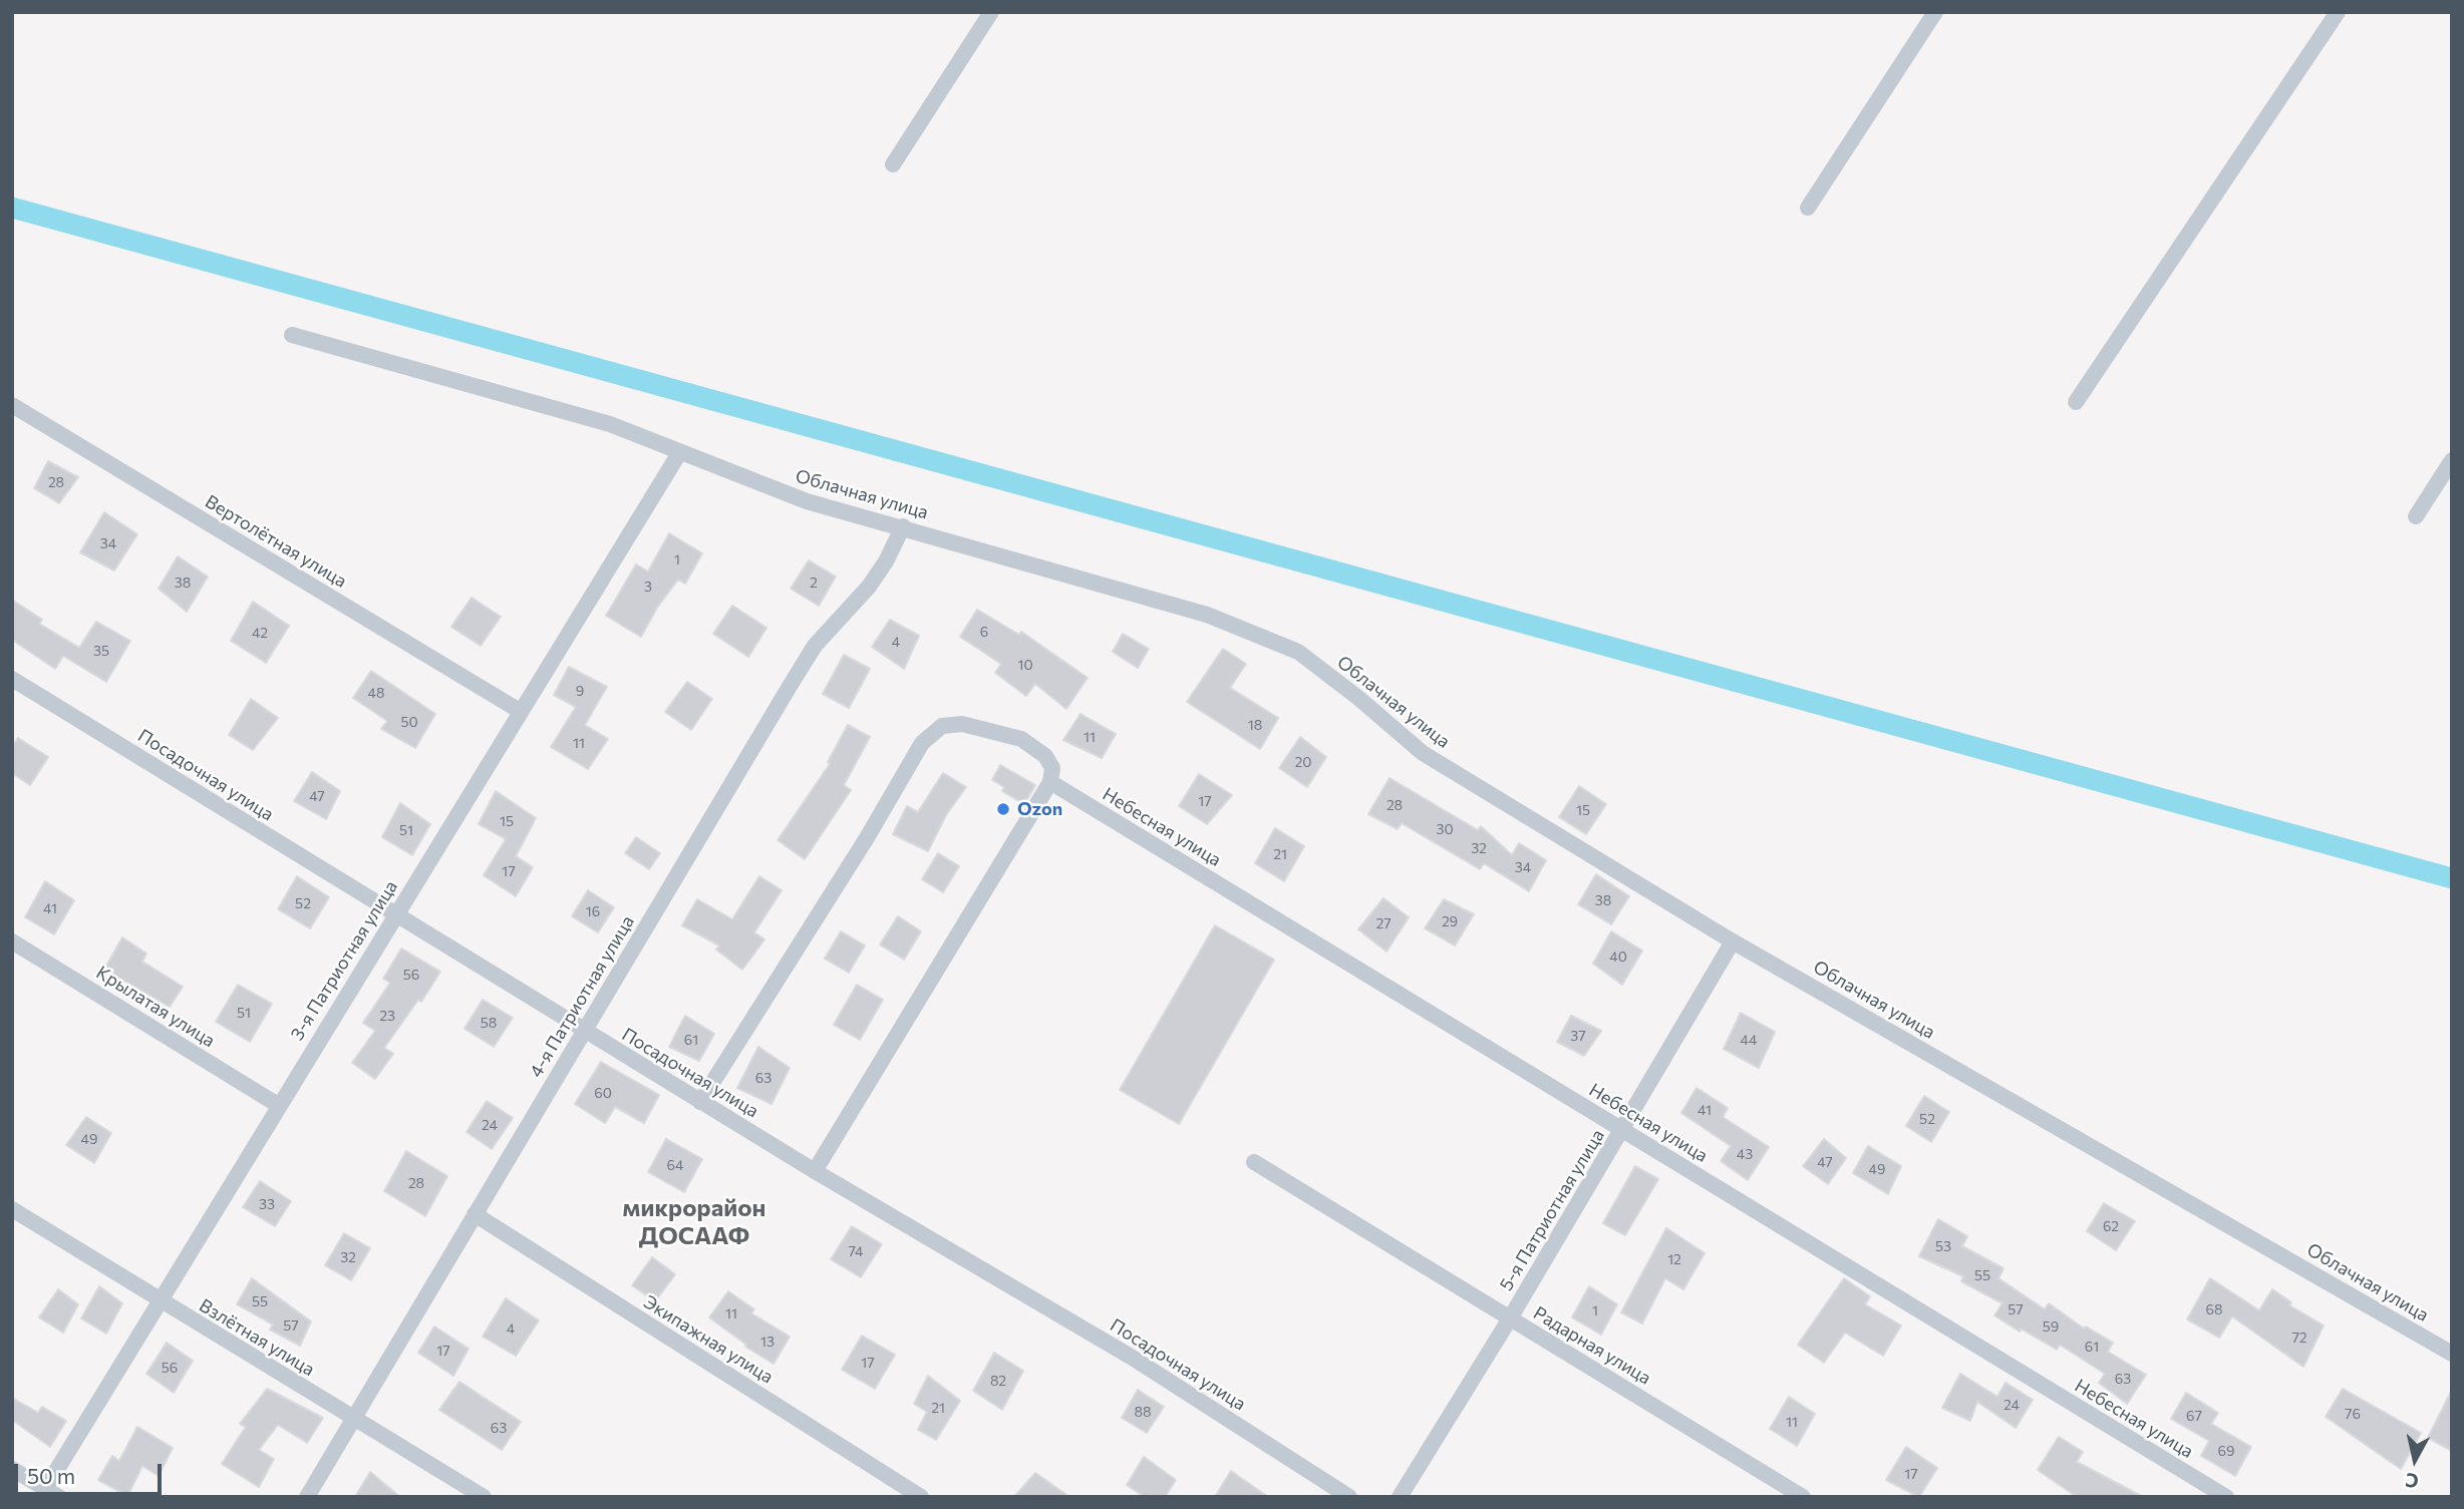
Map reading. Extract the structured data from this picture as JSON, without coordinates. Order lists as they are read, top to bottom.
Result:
{
  "streets": {
    "street": [
      "Облачная улица",
      "Вертолётная улица",
      "Посадочная улица",
      "Небесная улица",
      "3-я Патриотная улица",
      "4-я Патриотная улица",
      "Крылатая улица",
      "5-я Патриотная улица",
      "Взлётная улица",
      "Экипажная улица",
      "Радарная улица"
    ]
  },
  "crossings": [
    ["Облачная улица", "3-я Патриотная улица"],
    ["Облачная улица", "4-я Патриотная улица"],
    ["Облачная улица", "5-я Патриотная улица"],
    ["Вертолётная улица", "3-я Патриотная улица"],
    ["Посадочная улица", "3-я Патриотная улица"],
    ["Посадочная улица", "4-я Патриотная улица"],
    ["Небесная улица", "5-я Патриотная улица"],
    ["3-я Патриотная улица", "Крылатая улица"],
    ["3-я Патриотная улица", "Взлётная улица"],
    ["4-я Патриотная улица", "Взлётная улица"],
    ["4-я Патриотная улица", "Экипажная улица"],
    ["5-я Патриотная улица", "Радарная улица"]
  ],
  "districts": ["микрорайон ДОСААФ"],
  "places": ["Ozon"],
  "house_numbers": [
    "28",
    "34",
    "1",
    "38",
    "2",
    "3",
    "6",
    "42",
    "4",
    "35",
    "10",
    "9",
    "48",
    "50",
    "18",
    "11",
    "11",
    "20",
    "47",
    "17",
    "28",
    "15",
    "15",
    "30",
    "51",
    "32",
    "21",
    "34",
    "17",
    "38",
    "52",
    "41",
    "16",
    "29",
    "27",
    "40",
    "56",
    "51",
    "23",
    "58",
    "37",
    "61",
    "44",
    "63",
    "60",
    "41",
    "52",
    "24",
    "49",
    "43",
    "47",
    "64",
    "49",
    "28",
    "33",
    "62",
    "53",
    "74",
    "32",
    "12",
    "55",
    "55",
    "57",
    "68",
    "1",
    "11",
    "57",
    "59",
    "4",
    "72",
    "13",
    "61",
    "17",
    "17",
    "56",
    "63",
    "82",
    "24",
    "21",
    "88",
    "76",
    "67",
    "11",
    "63",
    "69",
    "17"
  ],
  "scale_bar": "50 m",
  "north": "bottom"
}
